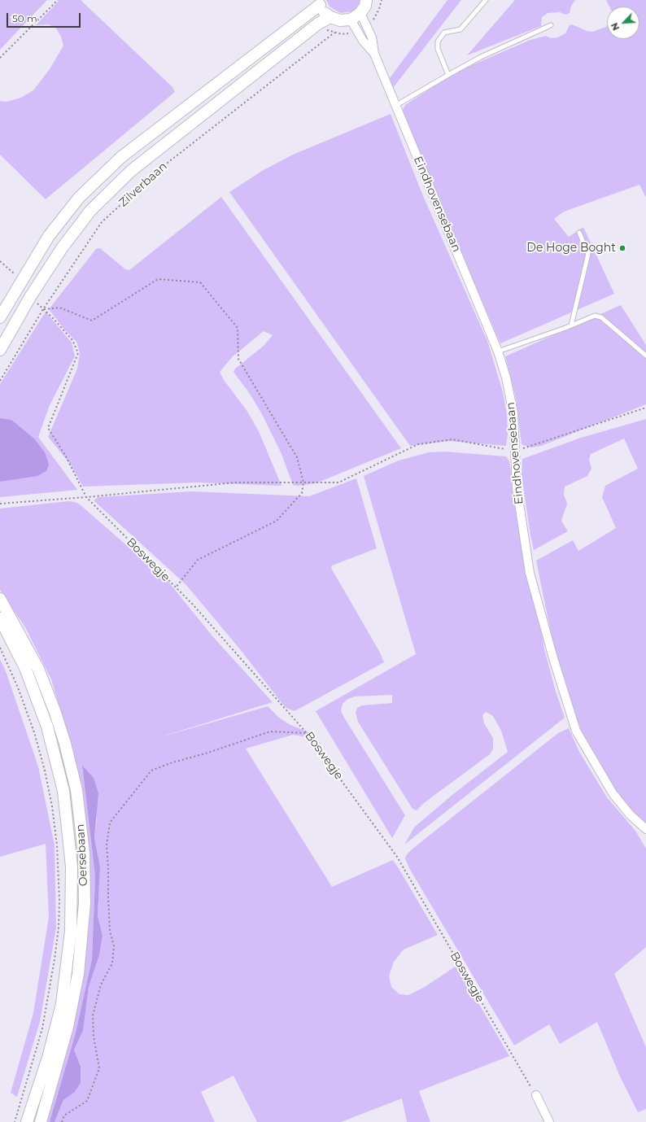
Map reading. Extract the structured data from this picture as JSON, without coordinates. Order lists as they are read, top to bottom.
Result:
{
  "streets": {
    "main road": ["Zilverbaan", "Oersebaan"],
    "street": ["Eindhovensebaan"],
    "path": ["Boswegje"]
  },
  "crossings": [
    ["Zilverbaan", "Boswegje"]
  ],
  "places": ["De Hoge Boght"],
  "scale_bar": "50 m",
  "north": "bottom left"
}
